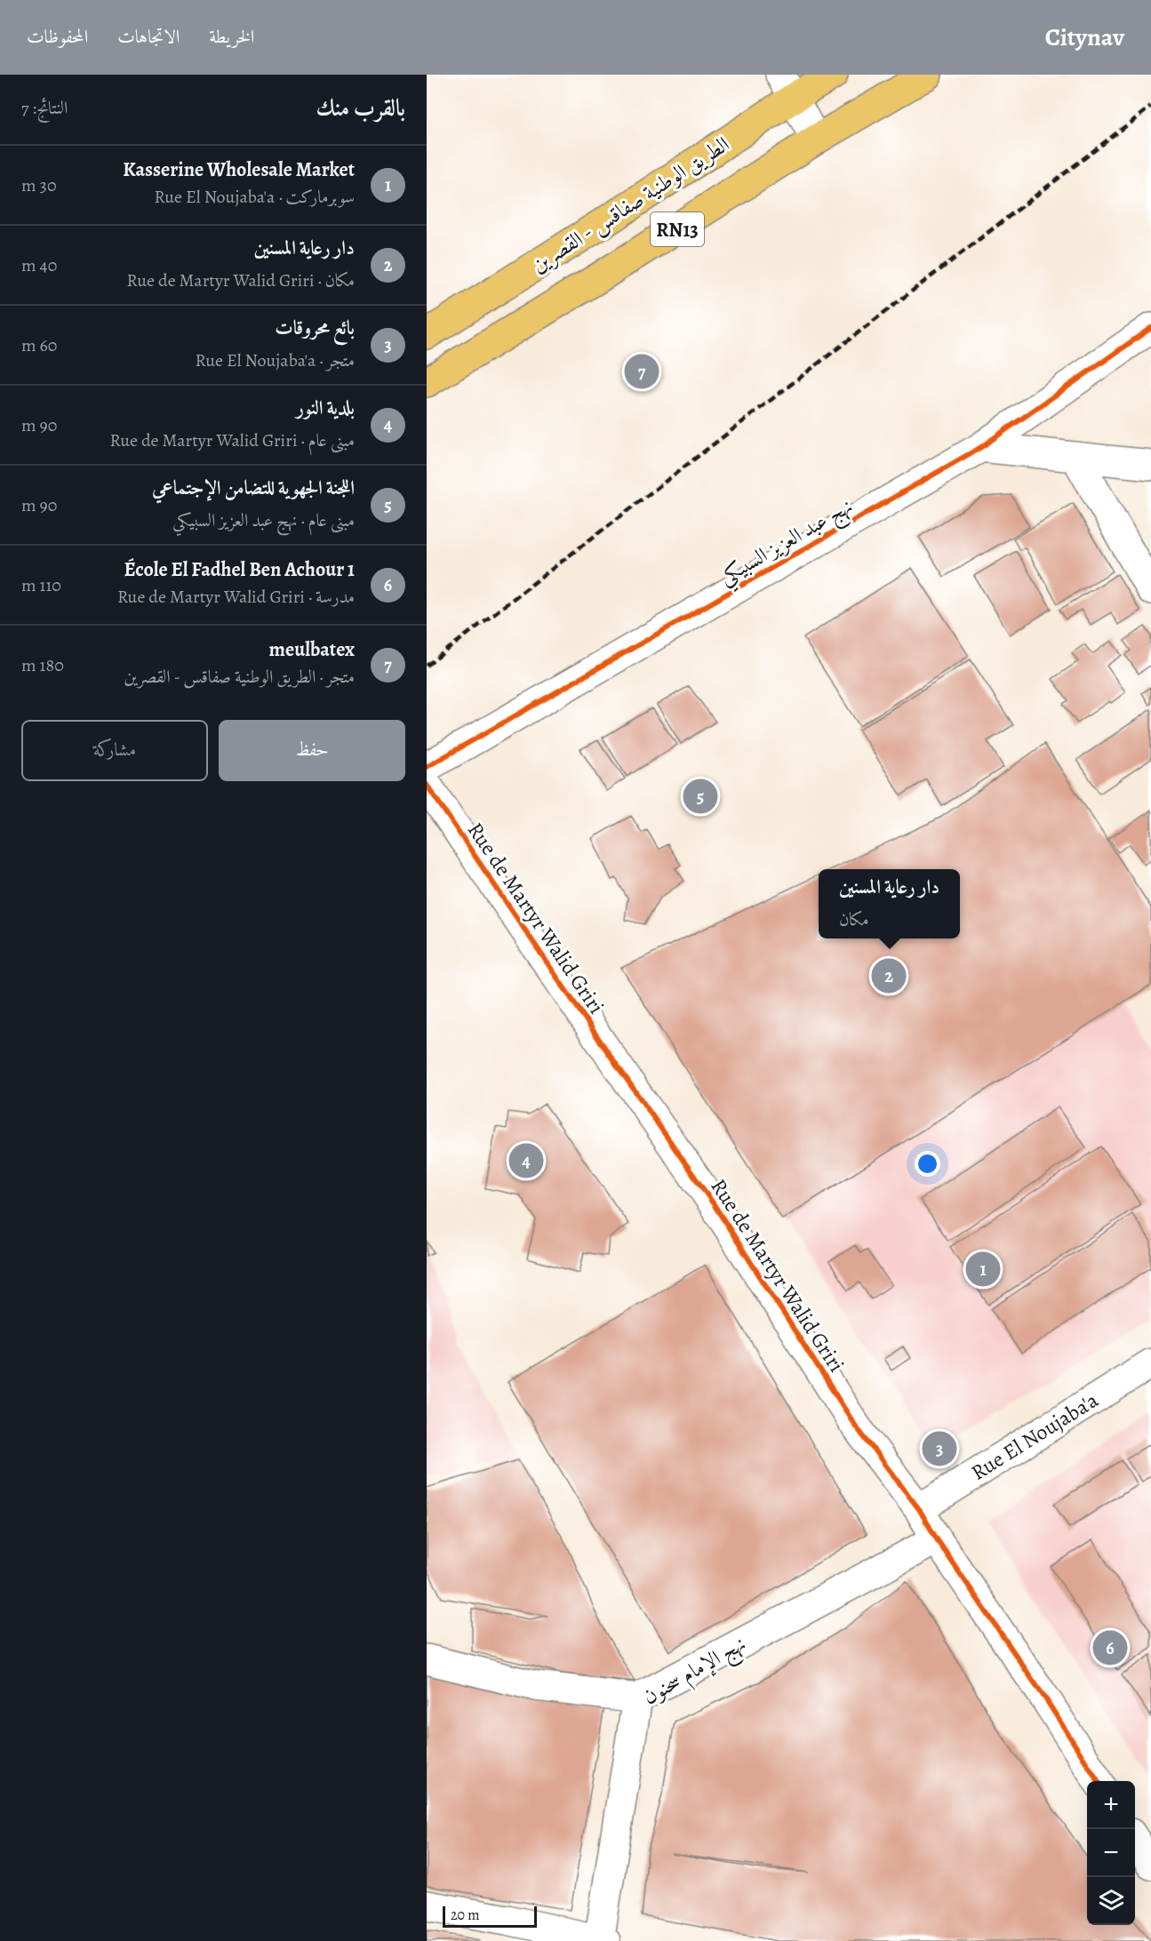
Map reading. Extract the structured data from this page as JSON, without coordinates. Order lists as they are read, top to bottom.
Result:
{
  "streets": {
    "main road": ["الطريق الوطنية صفاقس - القصرين", "RN13"],
    "street": [
      "نهج عبد العزيز السبيكي",
      "Rue de Martyr Walid Griri",
      "Rue El Noujaba'a",
      "نهج الإمام سحنون"
    ]
  },
  "crossings": [
    ["نهج عبد العزيز السبيكي", "Rue de Martyr Walid Griri"],
    ["Rue de Martyr Walid Griri", "Rue El Noujaba'a"],
    ["Rue de Martyr Walid Griri", "نهج الإمام سحنون"]
  ],
  "scale_bar": "20 m",
  "page": {
    "header": "Citynav",
    "nav": ["الخريطة", "الاتجاهات", "المحفوظات"],
    "heading": ["بالقرب منك", "النتائج: 7"],
    "list": [
      {
        "mark": "1",
        "name": "Kasserine Wholesale Market",
        "note": "سوبرماركت · Rue El Noujaba'a",
        "value": "30 m"
      },
      {
        "mark": "2",
        "name": "دار رعاية المسنين",
        "note": "مكان · Rue de Martyr Walid Griri",
        "value": "40 m"
      },
      {
        "mark": "3",
        "name": "بائع محروقات",
        "note": "متجر · Rue El Noujaba'a",
        "value": "60 m"
      },
      {
        "mark": "4",
        "name": "بلدية النور",
        "note": "مبنى عام · Rue de Martyr Walid Griri",
        "value": "90 m"
      },
      {
        "mark": "5",
        "name": "اللجنة الجهوية للتضامن الإجتماعي",
        "note": "مبنى عام · نهج عبد العزيز السبيكي",
        "value": "90 m"
      },
      {
        "mark": "6",
        "name": "École El Fadhel Ben Achour 1",
        "note": "مدرسة · Rue de Martyr Walid Griri",
        "value": "110 m"
      },
      {
        "mark": "7",
        "name": "meulbatex",
        "note": "متجر · الطريق الوطنية صفاقس - القصرين",
        "value": "180 m"
      }
    ],
    "pins": [
      "7",
      "5",
      "2",
      "4",
      "1",
      "3",
      "6"
    ],
    "buttons": ["حفظ", "مشاركة"],
    "popup": ["دار رعاية المسنين", "مكان"],
    "map_buttons": ["+", "−"],
    "scale": "20 m"
  }
}
